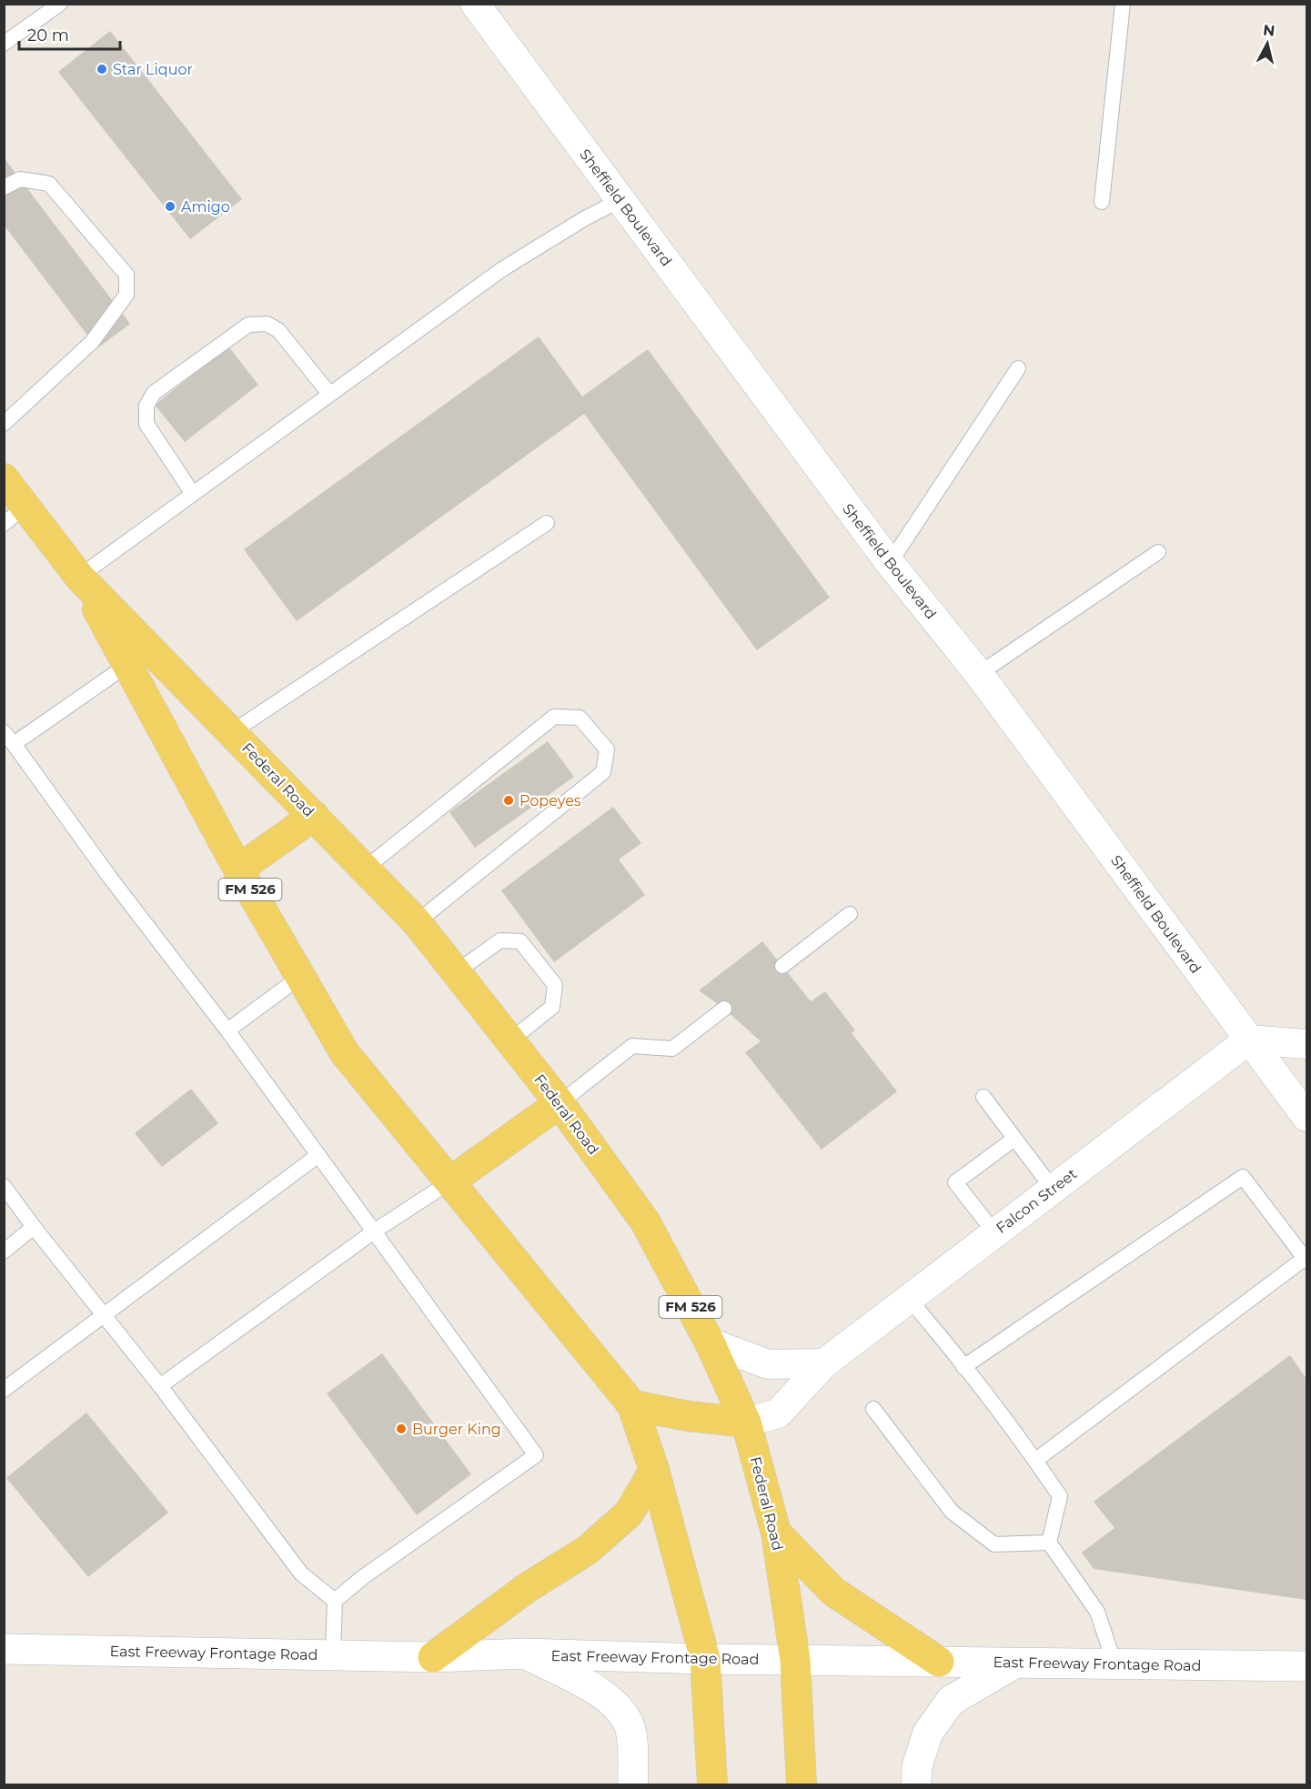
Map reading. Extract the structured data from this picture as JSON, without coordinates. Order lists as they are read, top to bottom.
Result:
{
  "streets": {
    "main road": ["Federal Road", "FM 526", "East Freeway Frontage Road"],
    "street": ["Sheffield Boulevard", "Falcon Street"]
  },
  "crossings": [
    ["Sheffield Boulevard", "Falcon Street"],
    ["Federal Road", "Falcon Street"],
    ["Federal Road", "East Freeway Frontage Road"]
  ],
  "places": [
    "Star Liquor",
    "Amigo",
    "Popeyes",
    "Burger King"
  ],
  "scale_bar": "20 m",
  "north": "top"
}
